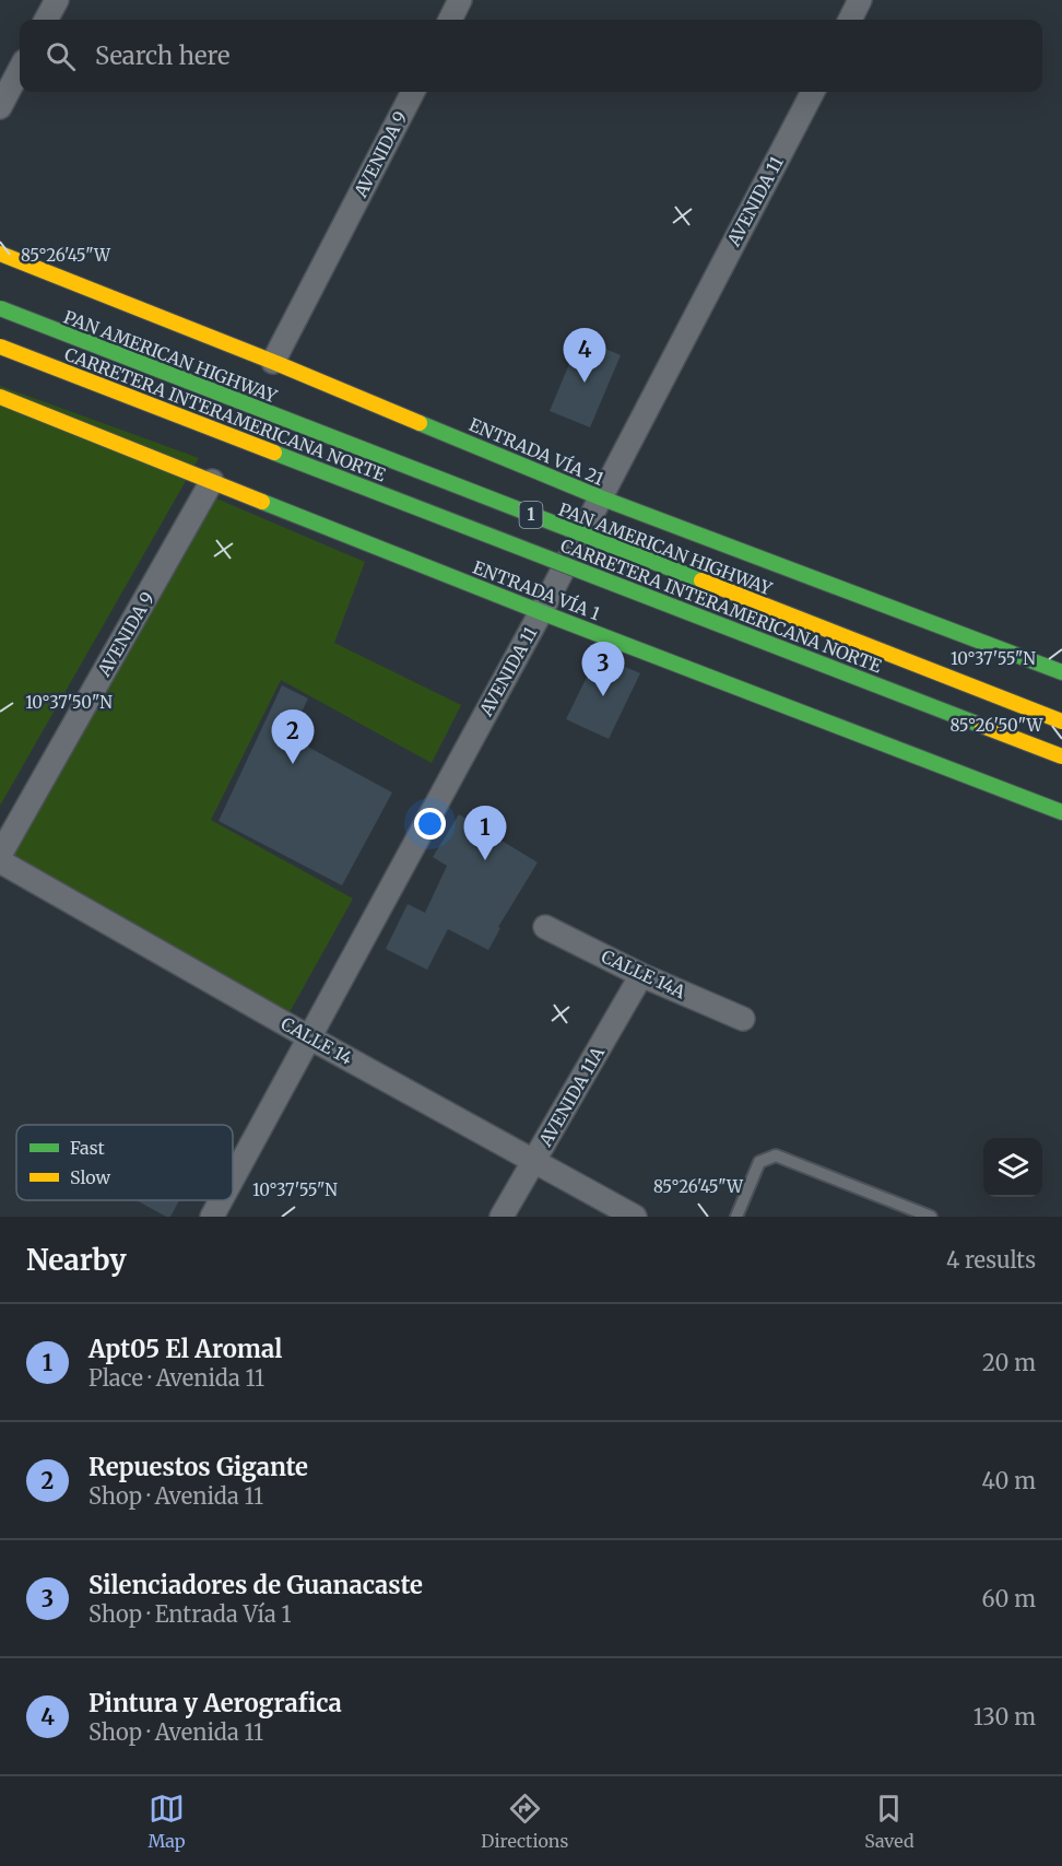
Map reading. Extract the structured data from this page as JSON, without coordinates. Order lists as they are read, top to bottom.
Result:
{
  "streets": {
    "main road": [
      "PAN AMERICAN HIGHWAY",
      "CARRETERA INTERAMERICANA NORTE",
      "ENTRADA VÍA 21",
      "1",
      "ENTRADA VÍA 1"
    ],
    "street": [
      "AVENIDA 9",
      "AVENIDA 11",
      "CALLE 14A",
      "CALLE 14",
      "AVENIDA 11A"
    ]
  },
  "crossings": [
    ["AVENIDA 9", "ENTRADA VÍA 21"],
    ["AVENIDA 9", "ENTRADA VÍA 1"],
    ["AVENIDA 11", "ENTRADA VÍA 21"],
    ["AVENIDA 11", "ENTRADA VÍA 1"],
    ["AVENIDA 11", "CALLE 14"],
    ["CALLE 14A", "AVENIDA 11A"],
    ["CALLE 14", "AVENIDA 11A"]
  ],
  "legend": ["Fast", "Slow"],
  "page": {
    "search": "Search here",
    "pins": [
      "4",
      "3",
      "2",
      "1"
    ],
    "heading": ["Nearby", "4 results"],
    "list": [
      {
        "mark": "1",
        "name": "Apt05 El Aromal",
        "note": "Place · Avenida 11",
        "value": "20 m"
      },
      {
        "mark": "2",
        "name": "Repuestos Gigante",
        "note": "Shop · Avenida 11",
        "value": "40 m"
      },
      {
        "mark": "3",
        "name": "Silenciadores de Guanacaste",
        "note": "Shop · Entrada Vía 1",
        "value": "60 m"
      },
      {
        "mark": "4",
        "name": "Pintura y Aerografica",
        "note": "Shop · Avenida 11",
        "value": "130 m"
      }
    ],
    "nav": ["Map", "Directions", "Saved"]
  },
  "coordinates": [
    "85°26'45\"W",
    "10°37'55\"N",
    "10°37'50\"N",
    "85°26'50\"W"
  ]
}
